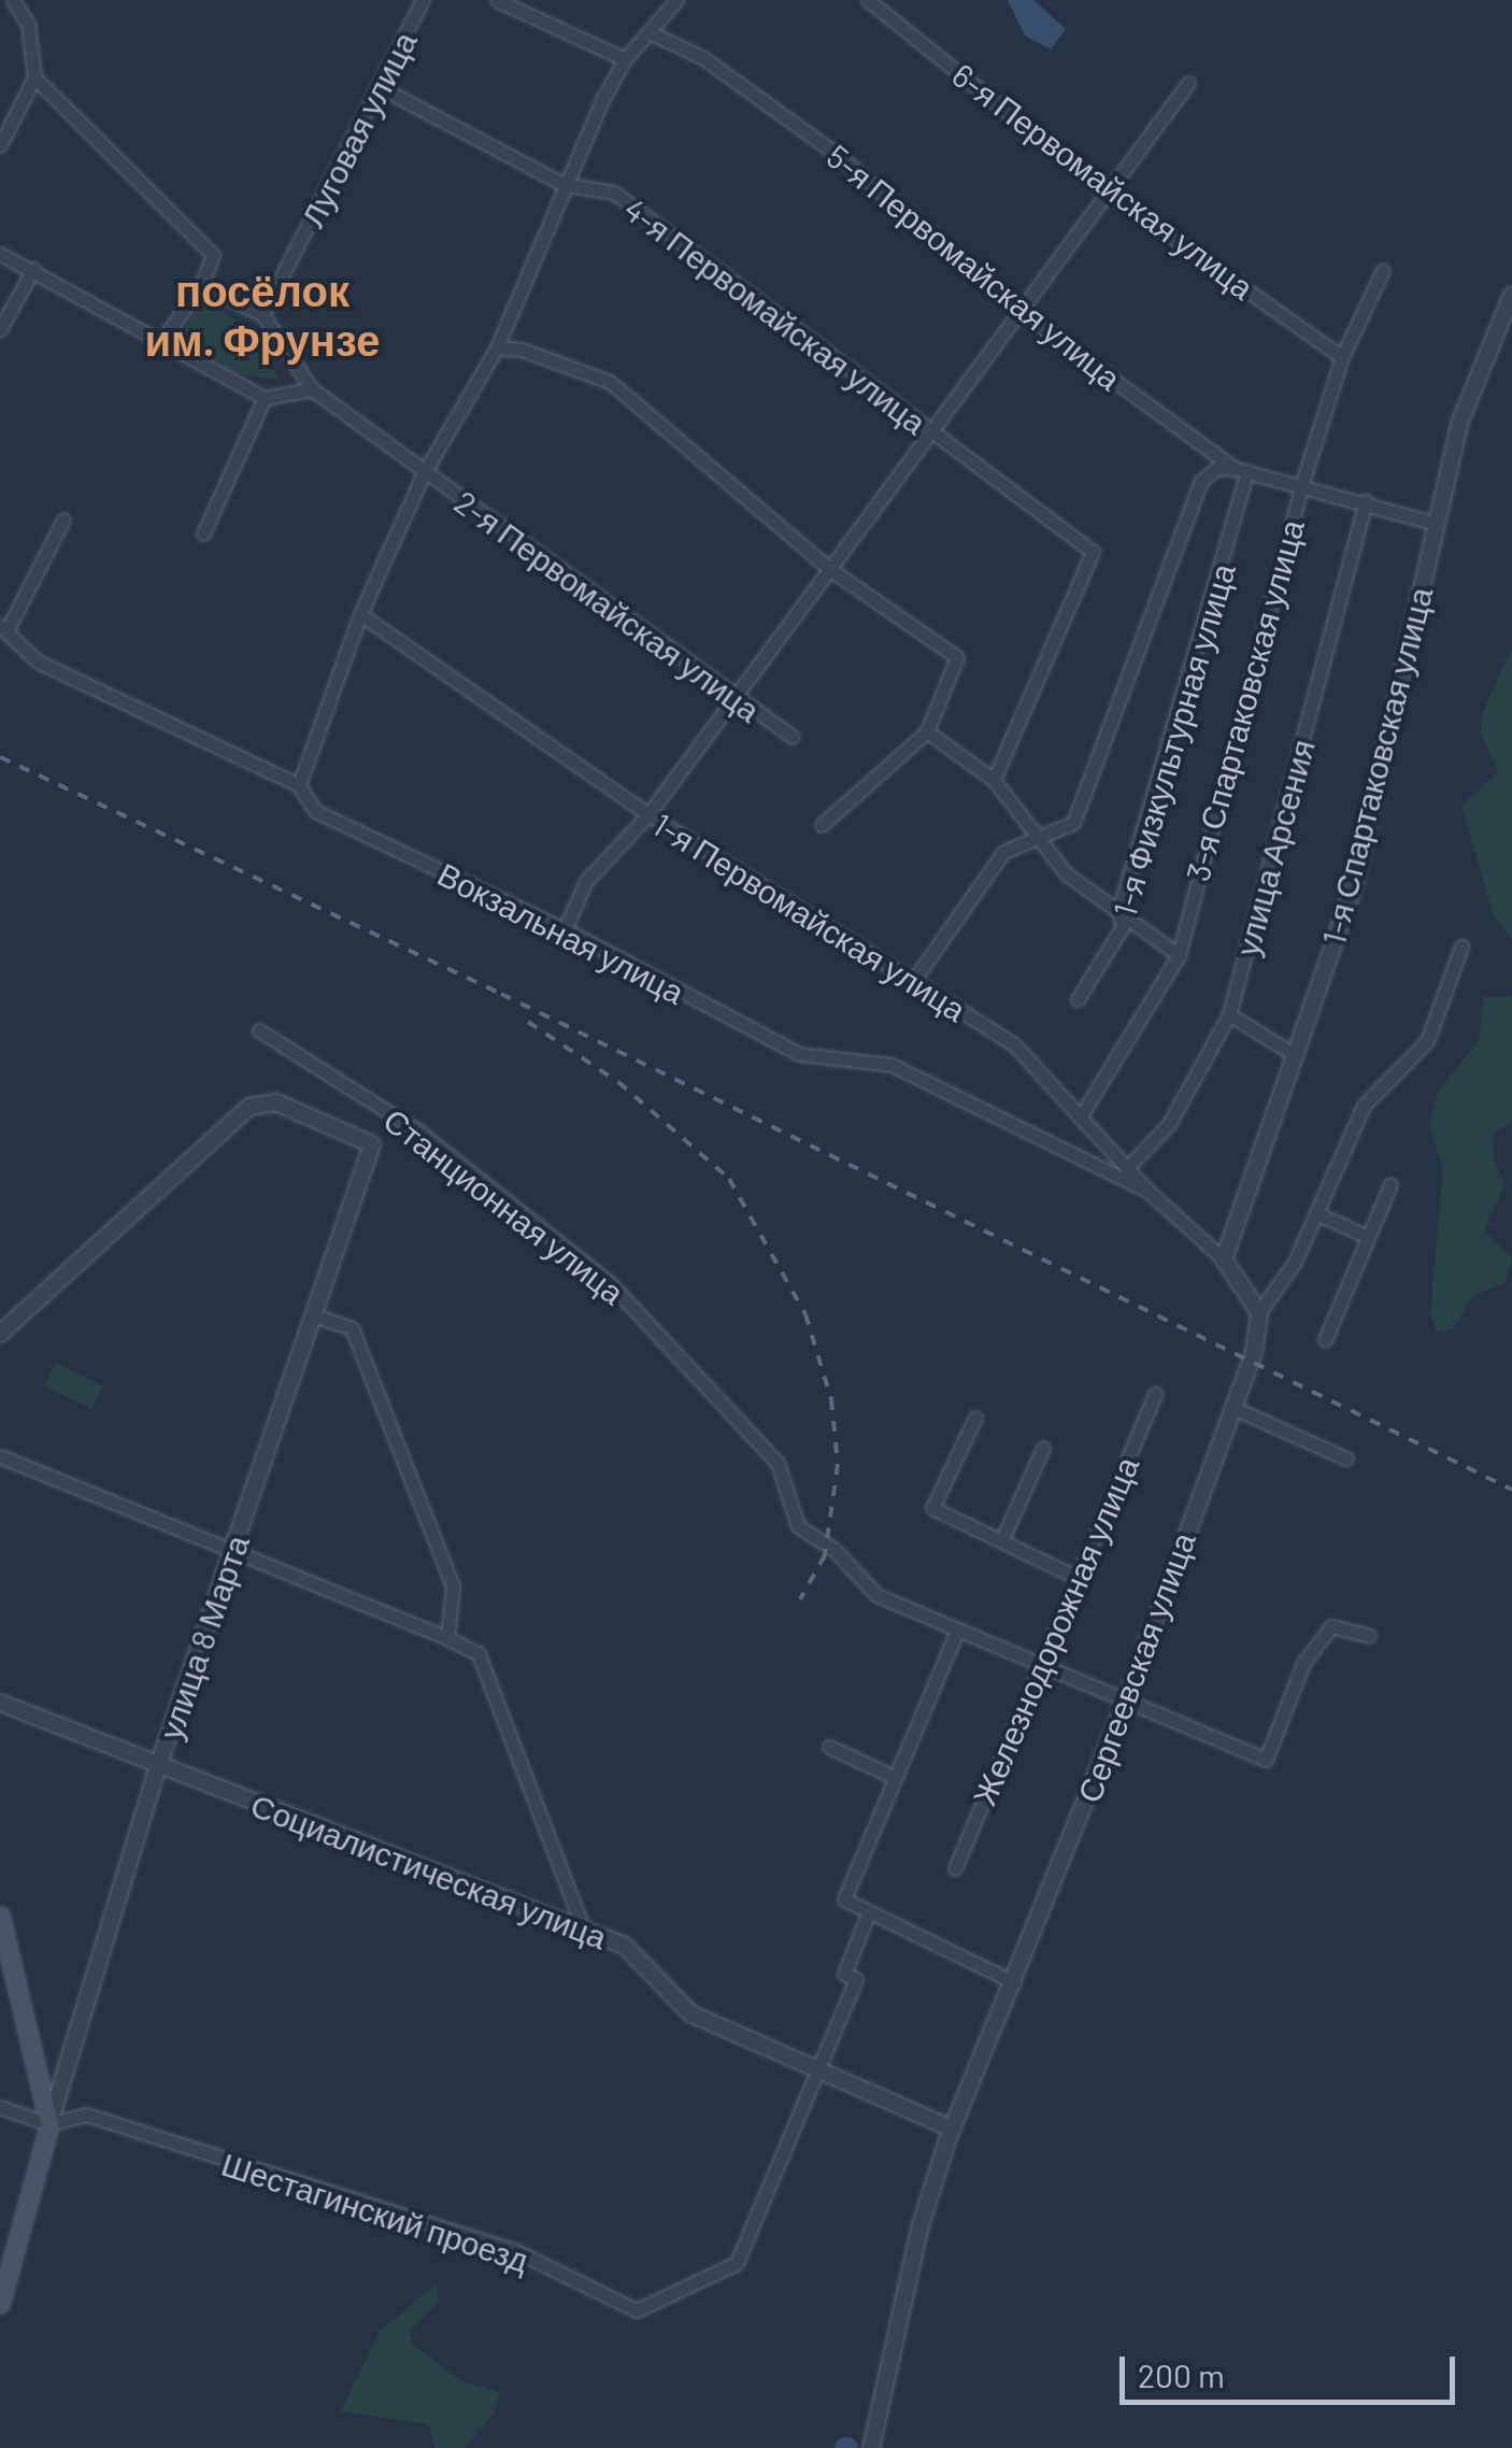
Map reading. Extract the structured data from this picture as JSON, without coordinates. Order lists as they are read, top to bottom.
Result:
{
  "streets": {
    "street": [
      "Луговая улица",
      "6-я Первомайская улица",
      "5-я Первомайская улица",
      "4-я Первомайская улица",
      "2-я Первомайская улица",
      "3-я Спартаковская улица",
      "1-я Физкультурная улица",
      "1-я Спартаковская улица",
      "улица Арсения",
      "1-я Первомайская улица",
      "Вокзальная улица",
      "Станционная улица",
      "Железнодорожная улица",
      "улица 8 Марта",
      "Сергеевская улица",
      "Социалистическая улица",
      "Шестагинский проезд"
    ]
  },
  "crossings": [
    ["Луговая улица", "4-я Первомайская улица"],
    ["Луговая улица", "2-я Первомайская улица"],
    ["6-я Первомайская улица", "3-я Спартаковская улица"],
    ["5-я Первомайская улица", "3-я Спартаковская улица"],
    ["5-я Первомайская улица", "1-я Физкультурная улица"],
    ["5-я Первомайская улица", "1-я Спартаковская улица"],
    ["5-я Первомайская улица", "улица Арсения"],
    ["3-я Спартаковская улица", "1-я Первомайская улица"],
    ["1-я Спартаковская улица", "1-я Первомайская улица"],
    ["улица Арсения", "1-я Первомайская улица"],
    ["1-я Первомайская улица", "Вокзальная улица"],
    ["Станционная улица", "Железнодорожная улица"],
    ["Станционная улица", "Сергеевская улица"],
    ["улица 8 Марта", "Социалистическая улица"],
    ["улица 8 Марта", "Шестагинский проезд"],
    ["Сергеевская улица", "Социалистическая улица"],
    ["Социалистическая улица", "Шестагинский проезд"]
  ],
  "districts": ["посёлок им. Фрунзе"],
  "scale_bar": "200 m"
}
